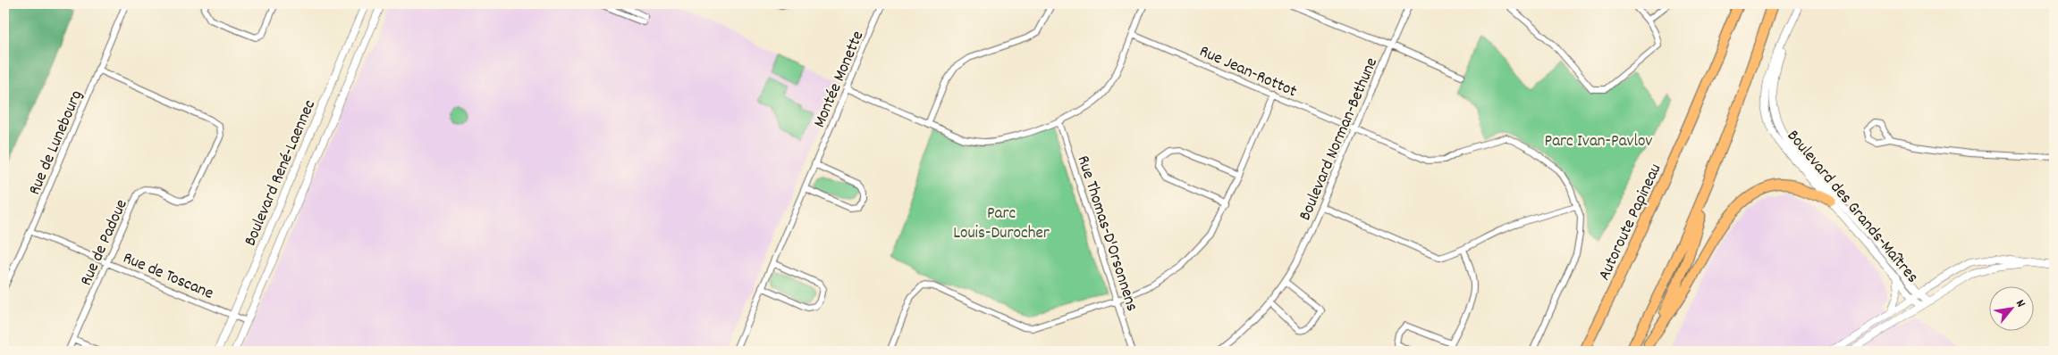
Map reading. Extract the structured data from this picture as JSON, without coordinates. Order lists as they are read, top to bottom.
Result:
{
  "streets": {
    "highway": ["Autoroute Papineau"],
    "street": [
      "Rue Jean-Rottot",
      "Montée Monette",
      "Boulevard Norman-Bethune",
      "Rue de Lunebourg",
      "Boulevard René-Laennec",
      "Boulevard des Grands-Maîtres",
      "Rue Thomas-D'Orsonnens",
      "Rue de Padoue",
      "Rue de Toscane"
    ]
  },
  "crossings": [
    ["Rue Jean-Rottot", "Boulevard Norman-Bethune"],
    ["Rue de Lunebourg", "Rue de Padoue"],
    ["Rue de Lunebourg", "Rue de Toscane"],
    ["Boulevard René-Laennec", "Rue de Toscane"],
    ["Rue de Padoue", "Rue de Toscane"]
  ],
  "parks": ["Parc Ivan-Pavlov", "Parc Louis-Durocher"],
  "north": "top right"
}
